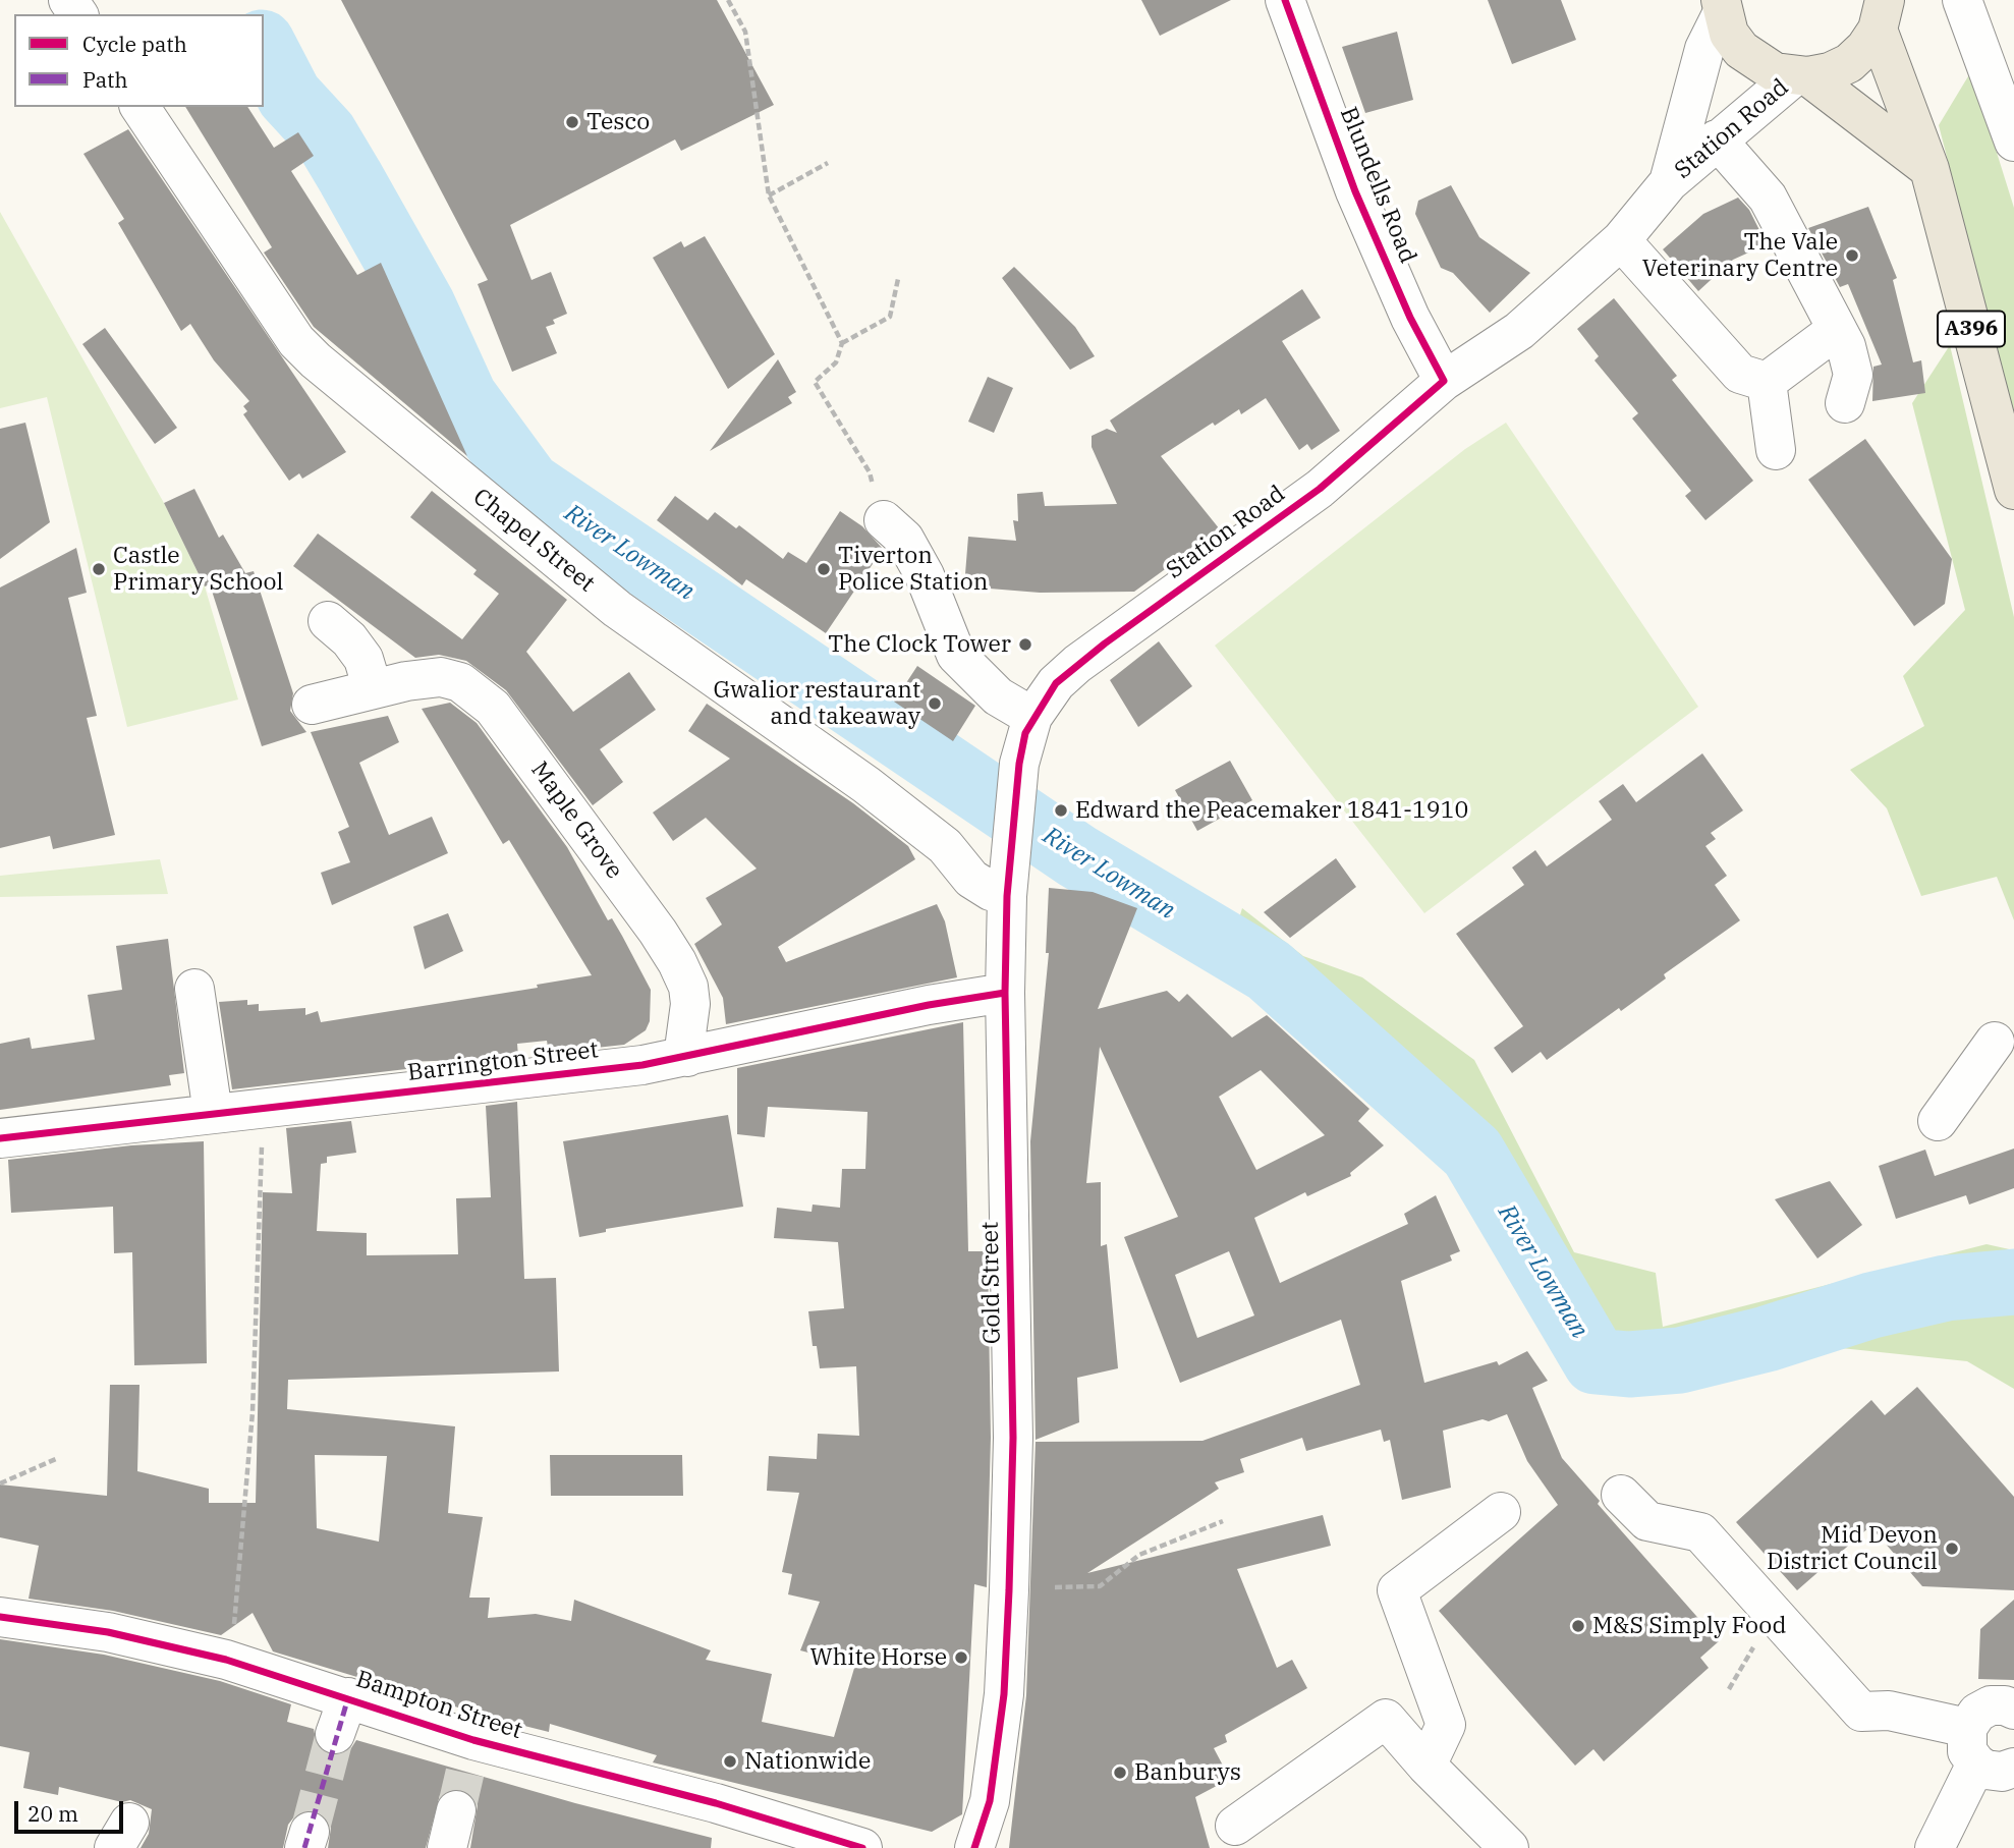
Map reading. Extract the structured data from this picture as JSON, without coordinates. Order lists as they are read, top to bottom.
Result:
{
  "streets": {
    "main road": ["A396"],
    "street": [
      "Station Road",
      "Blundells Road",
      "Chapel Street",
      "Maple Grove",
      "Barrington Street",
      "Gold Street",
      "Bampton Street"
    ]
  },
  "crossings": [
    ["Station Road", "Blundells Road"],
    ["Station Road", "A396"],
    ["Station Road", "Gold Street"],
    ["Chapel Street", "Gold Street"],
    ["Maple Grove", "Barrington Street"],
    ["Barrington Street", "Gold Street"]
  ],
  "water": ["River Lowman"],
  "places": [
    "Tesco",
    "The Vale Veterinary Centre",
    "Castle Primary School",
    "Tiverton Police Station",
    "The Clock Tower",
    "Gwalior restaurant and takeaway",
    "Edward the Peacemaker 1841-1910",
    "Mid Devon District Council",
    "M&S Simply Food",
    "White Horse",
    "Nationwide",
    "Banburys"
  ],
  "legend": ["Cycle path", "Path"],
  "scale_bar": "20 m"
}
